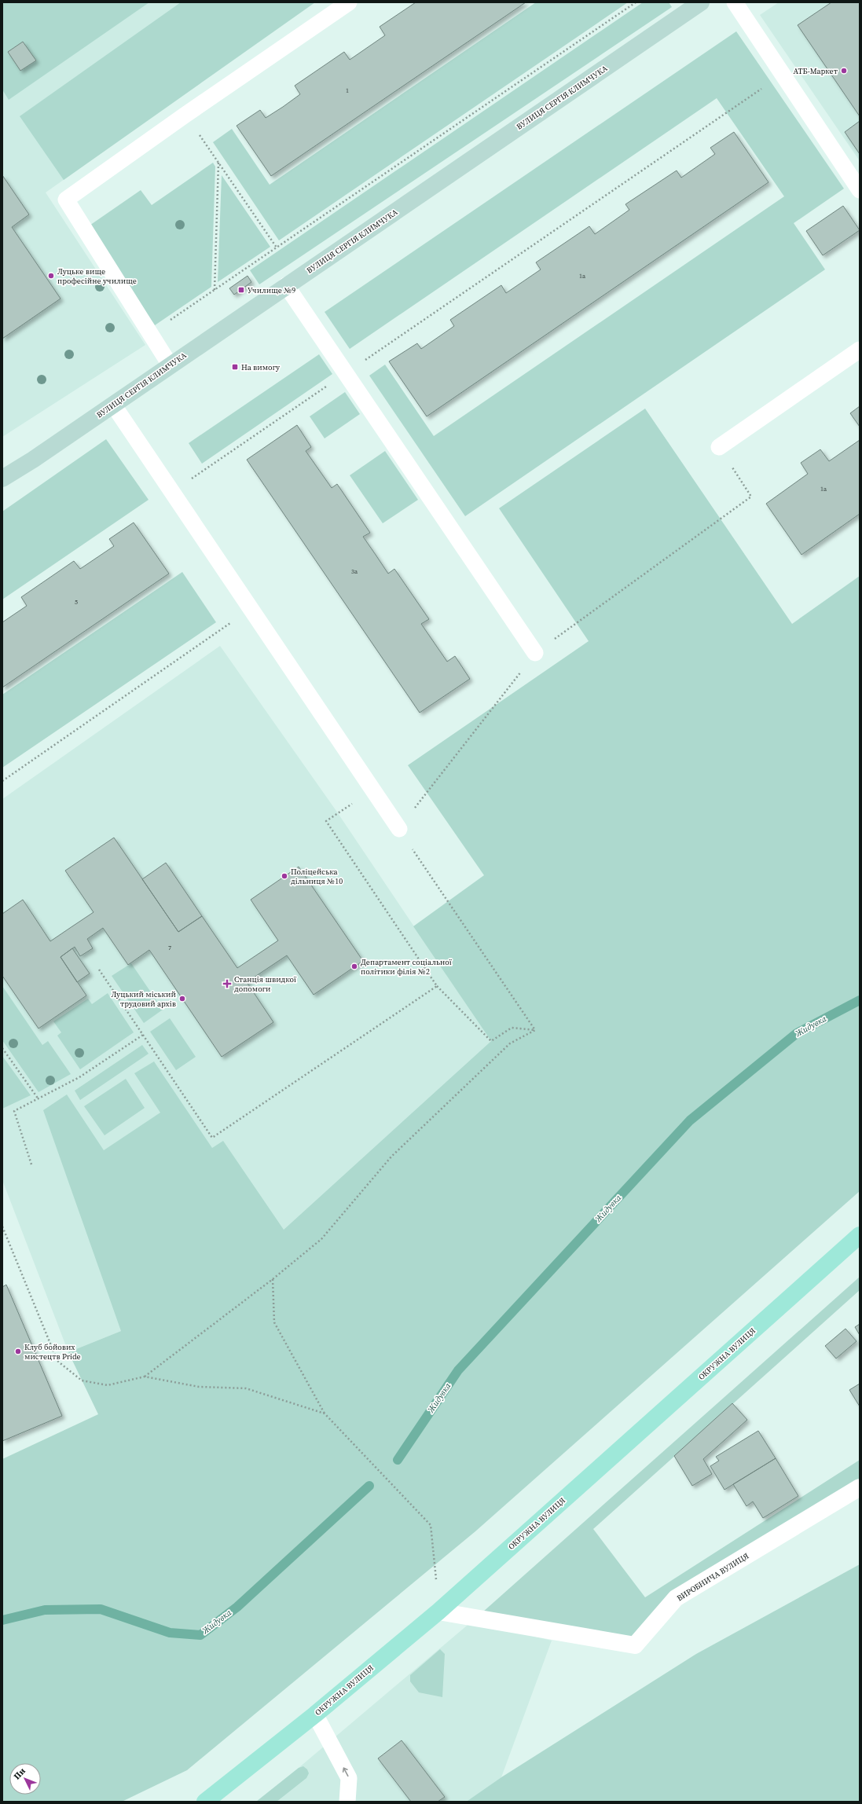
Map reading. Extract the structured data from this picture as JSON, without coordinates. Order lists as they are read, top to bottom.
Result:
{
  "streets": {
    "main road": ["ОКРУЖНА ВУЛИЦЯ"],
    "street": ["ВУЛИЦЯ СЕРГІЯ КЛИМЧУКА", "ВИРОБНИЧА ВУЛИЦЯ"]
  },
  "crossings": [
    ["ОКРУЖНА ВУЛИЦЯ", "ВИРОБНИЧА ВУЛИЦЯ"]
  ],
  "water": ["Жидувка"],
  "places": {
    "other": [
      "АТБ-Маркет",
      "Луцьке вище професійне училище",
      "Поліцейська дільниця №10",
      "Департамент соціальної політики філія №2",
      "Луцький міський трудовий архів",
      "Клуб бойових мистецтв Pride"
    ],
    "transit": ["Училище №9", "На вимогу"],
    "health": ["Станція швидкої допомоги"]
  },
  "house_numbers": [
    "1",
    "1а",
    "1а",
    "3а",
    "5",
    "7"
  ],
  "north": "top left"
}
